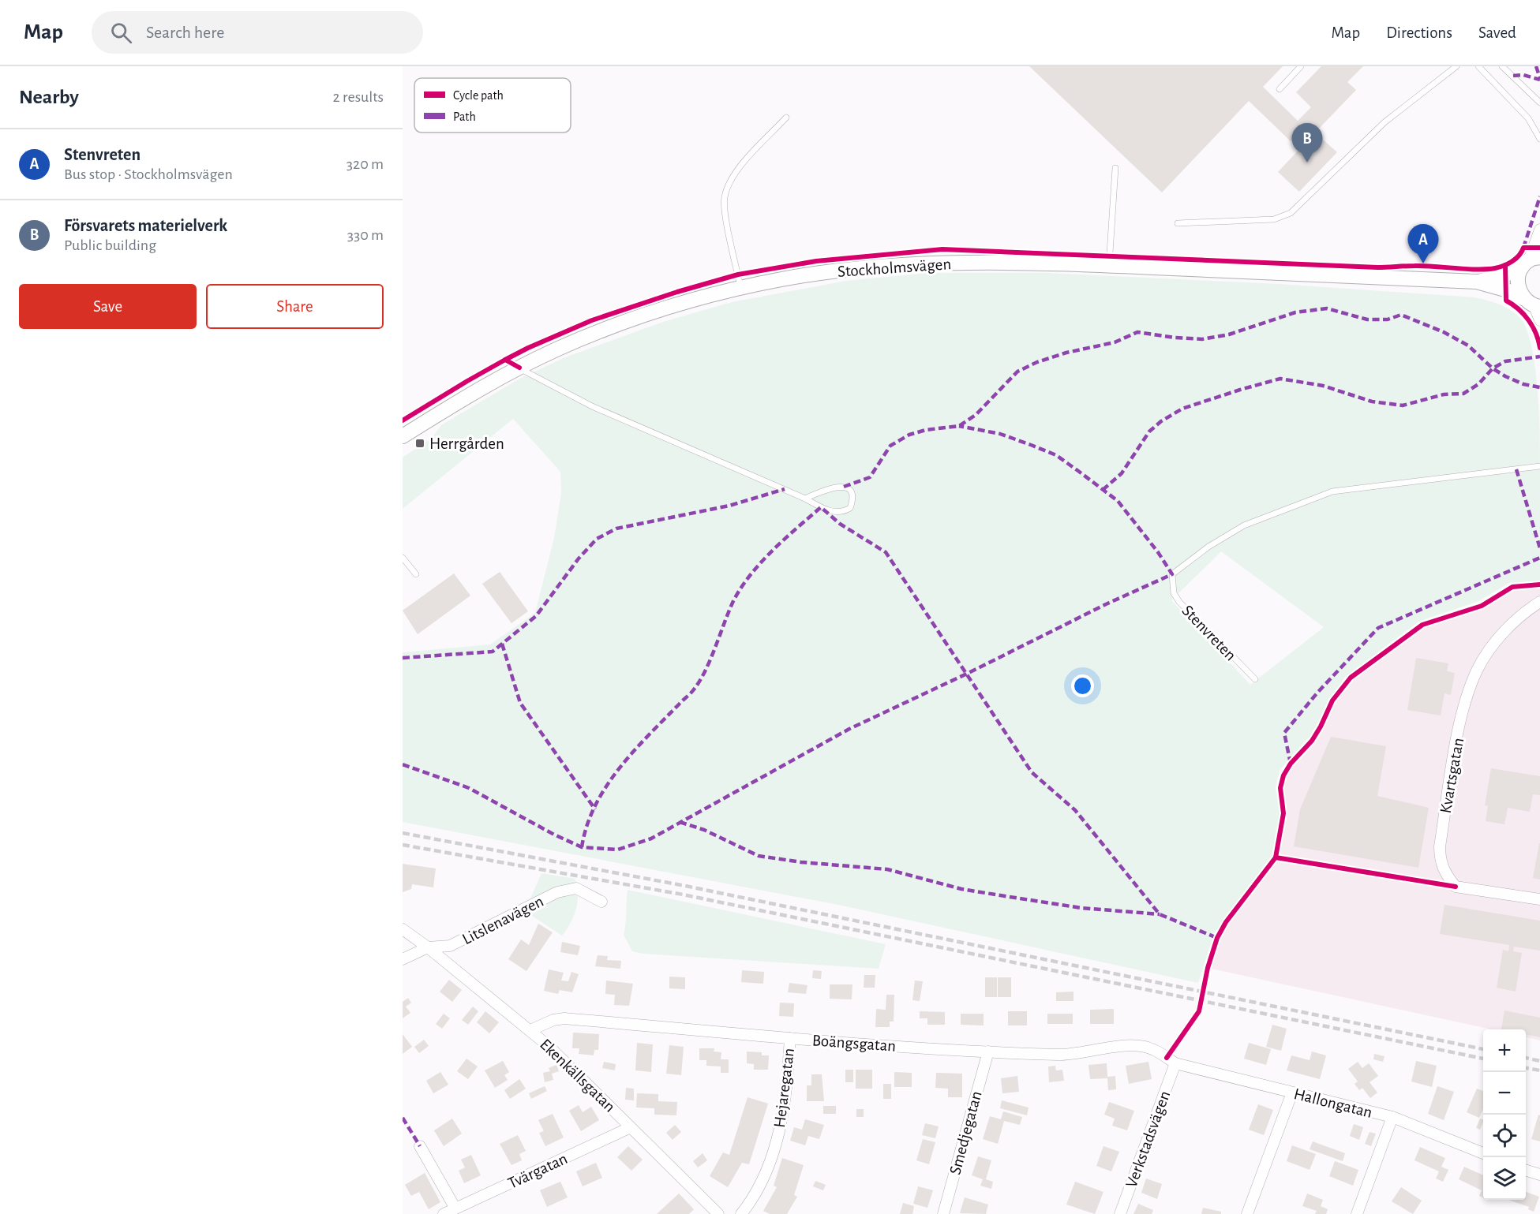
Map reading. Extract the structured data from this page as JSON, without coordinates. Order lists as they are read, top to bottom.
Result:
{
  "streets": {
    "main road": ["Stockholmsvägen"],
    "street": [
      "Kvartsgatan",
      "Litslenavägen",
      "Boängsgatan",
      "Ekenkällsgatan",
      "Hejaregatan",
      "Hallongatan",
      "Smedjegatan",
      "Verkstadsvägen",
      "Tvärgatan"
    ],
    "lane": ["Stenvreten"]
  },
  "crossings": [
    ["Litslenavägen", "Ekenkällsgatan"],
    ["Boängsgatan", "Ekenkällsgatan"],
    ["Boängsgatan", "Hejaregatan"],
    ["Boängsgatan", "Hallongatan"],
    ["Boängsgatan", "Smedjegatan"],
    ["Boängsgatan", "Verkstadsvägen"],
    ["Ekenkällsgatan", "Tvärgatan"],
    ["Hallongatan", "Verkstadsvägen"]
  ],
  "places": {
    "transit": ["Herrgården"]
  },
  "legend": ["Cycle path", "Path"],
  "page": {
    "header": "Map",
    "search": "Search here",
    "nav": ["Map", "Directions", "Saved"],
    "heading": ["Nearby", "2 results"],
    "pins": ["B", "A"],
    "list": [
      {
        "mark": "A",
        "name": "Stenvreten",
        "note": "Bus stop · Stockholmsvägen",
        "value": "320 m"
      },
      {
        "mark": "B",
        "name": "Försvarets materielverk",
        "note": "Public building",
        "value": "330 m"
      }
    ],
    "buttons": ["Save", "Share"],
    "map_buttons": ["+", "−"]
  }
}
